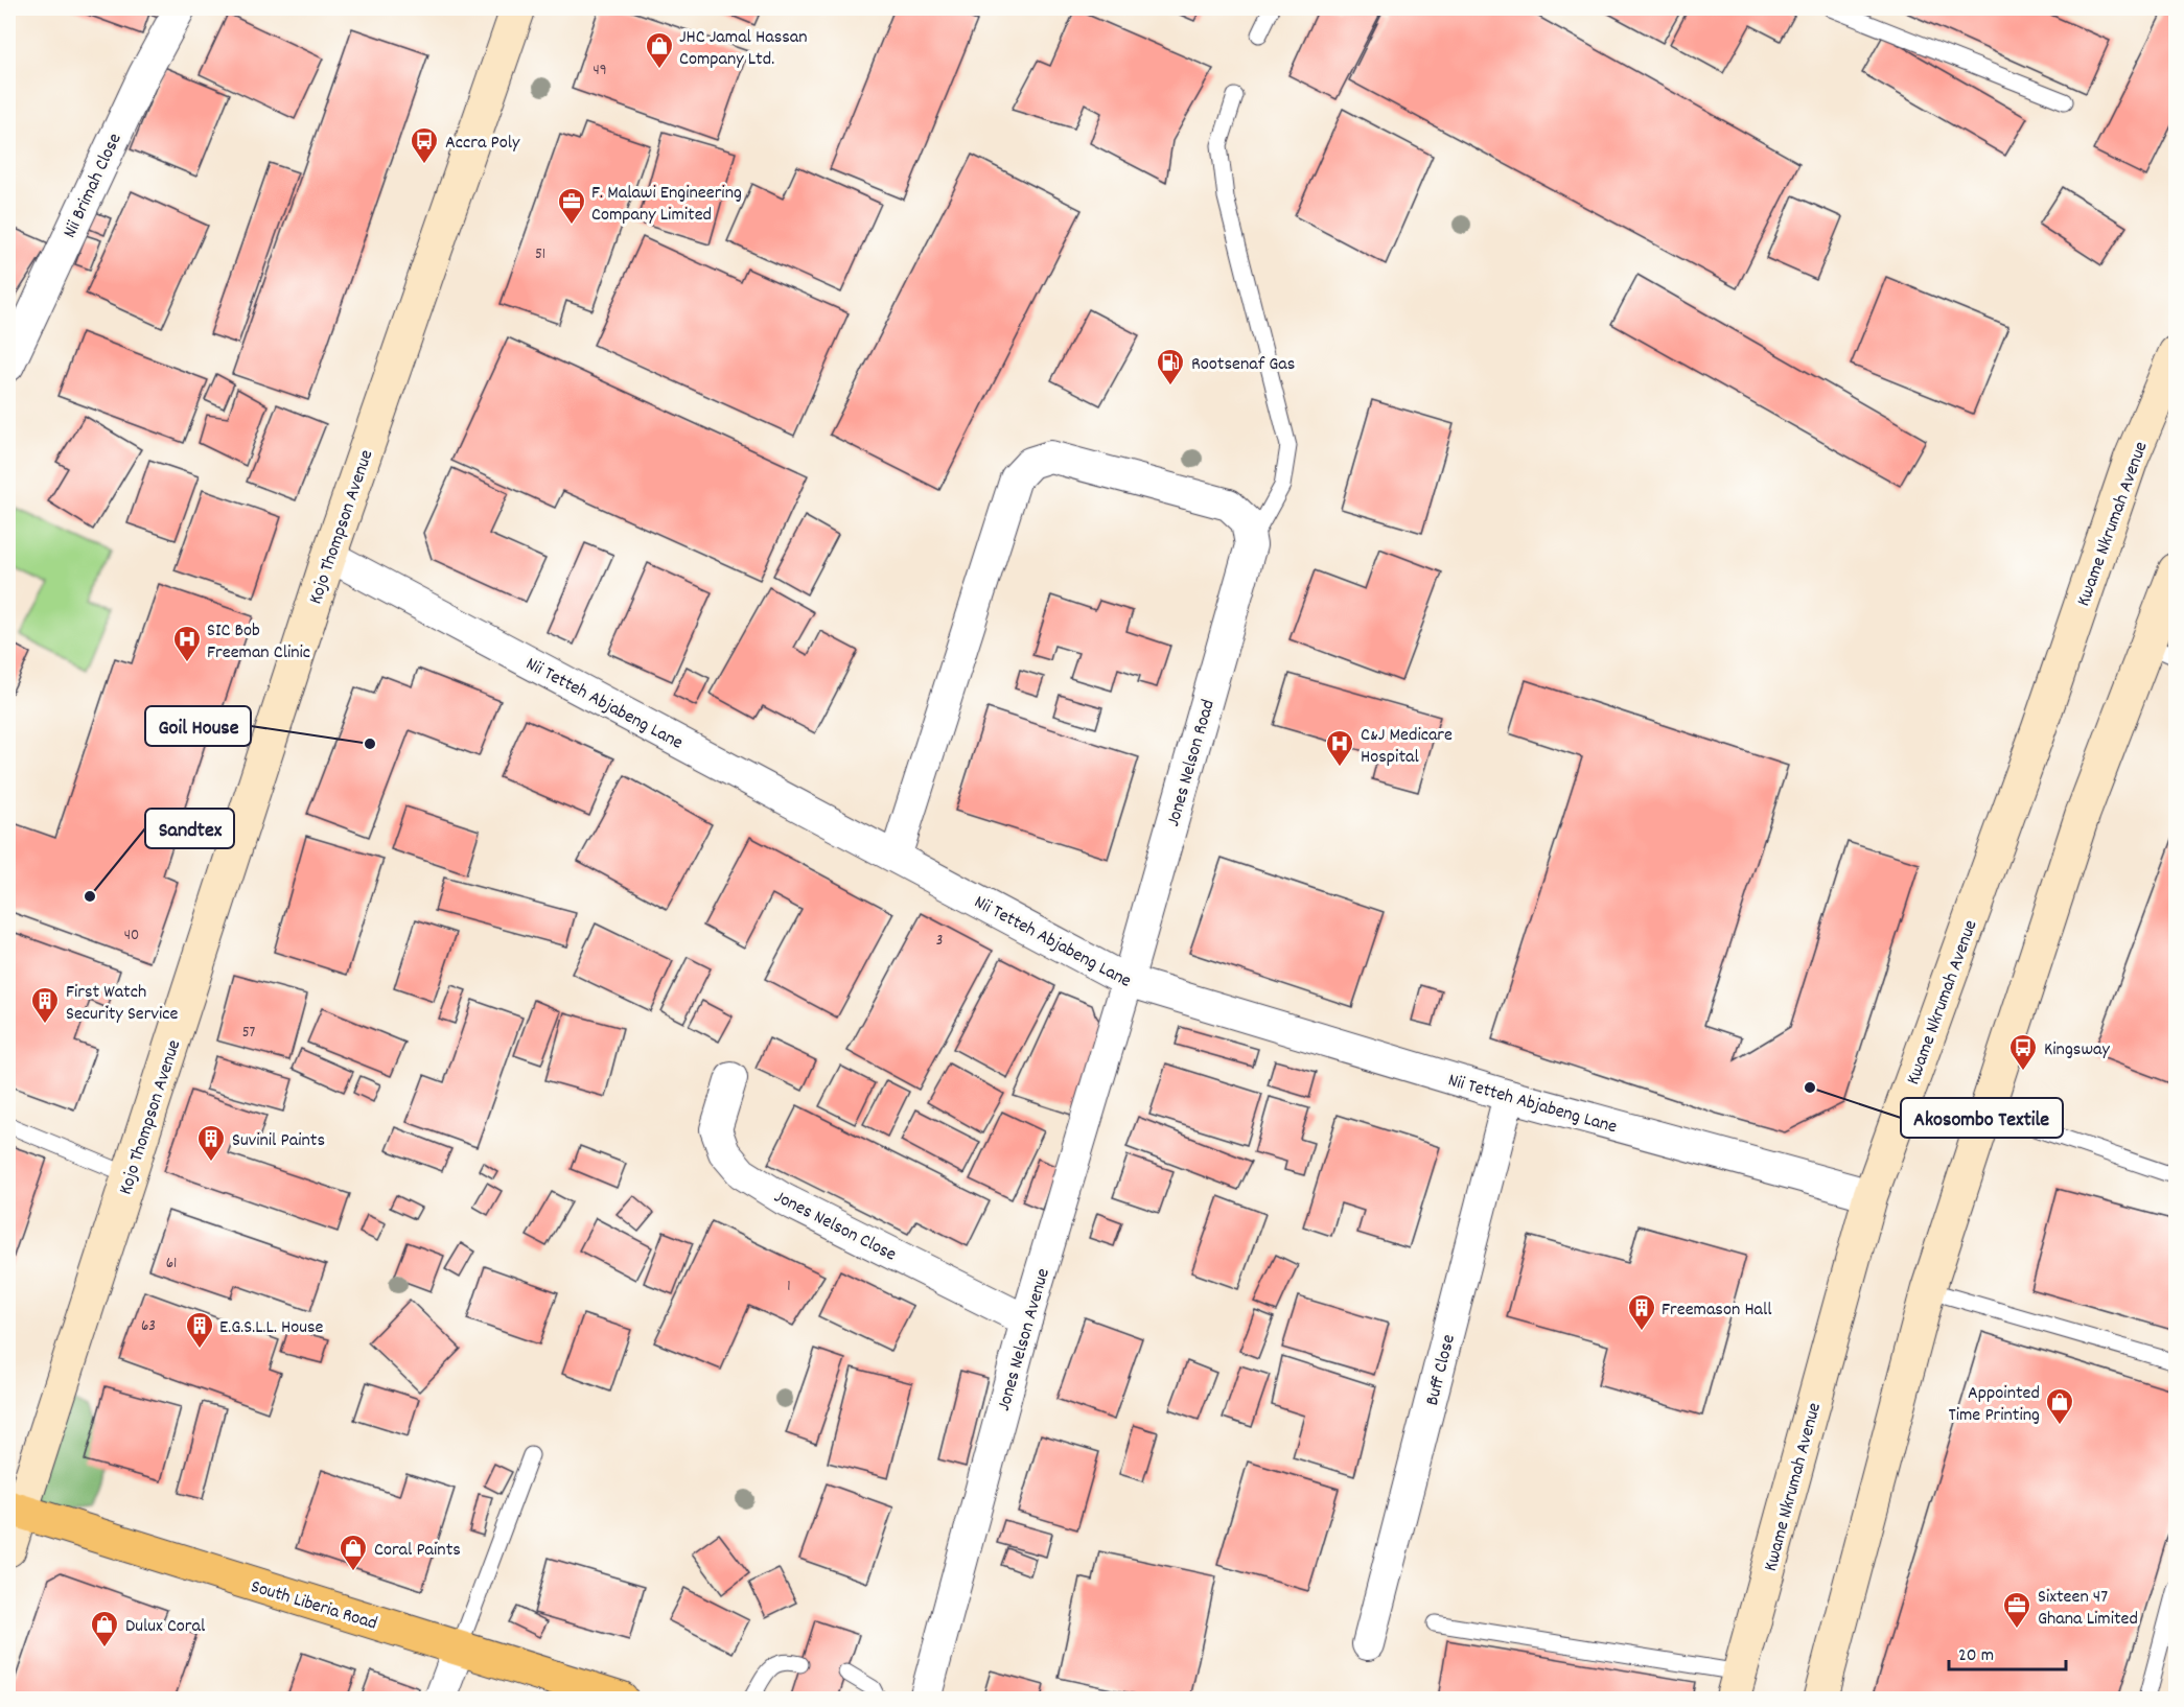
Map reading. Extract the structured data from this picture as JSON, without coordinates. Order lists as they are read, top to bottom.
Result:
{
  "streets": {
    "main road": ["Kwame Nkrumah Avenue", "Kojo Thompson Avenue", "South Liberia Road"],
    "street": [
      "Nii Brimah Close",
      "Nii Tetteh Abjabeng Lane",
      "Jones Nelson Road",
      "Jones Nelson Close",
      "Jones Nelson Avenue",
      "Buff Close"
    ]
  },
  "crossings": [
    ["Kwame Nkrumah Avenue", "Nii Tetteh Abjabeng Lane"],
    ["Kojo Thompson Avenue", "Nii Tetteh Abjabeng Lane"],
    ["Kojo Thompson Avenue", "South Liberia Road"],
    ["Nii Tetteh Abjabeng Lane", "Jones Nelson Road"],
    ["Nii Tetteh Abjabeng Lane", "Jones Nelson Avenue"],
    ["Nii Tetteh Abjabeng Lane", "Buff Close"],
    ["Jones Nelson Road", "Jones Nelson Avenue"],
    ["Jones Nelson Close", "Jones Nelson Avenue"]
  ],
  "places": {
    "shop": [
      "JHC Jamal Hassan Company Ltd.",
      "Appointed Time Printing",
      "Coral Paints",
      "Dulux Coral"
    ],
    "bus stop": ["Accra Poly", "Kingsway"],
    "office": ["F. Malawi Engineering Company Limited", "Sixteen 47 Ghana Limited"],
    "fuel station": ["Rootsenaf Gas"],
    "hospital": ["SIC Bob Freeman Clinic", "C&J Medicare Hospital"],
    "other": ["Goil House", "Sandtex", "Akosombo Textile"],
    "building": [
      "First Watch Security Service",
      "Suvinil Paints",
      "Freemason Hall",
      "E.G.S.L.L. House"
    ]
  },
  "house_numbers": [
    "49",
    "51",
    "40",
    "3",
    "57",
    "61",
    "1",
    "63"
  ],
  "scale_bar": "20 m"
}
